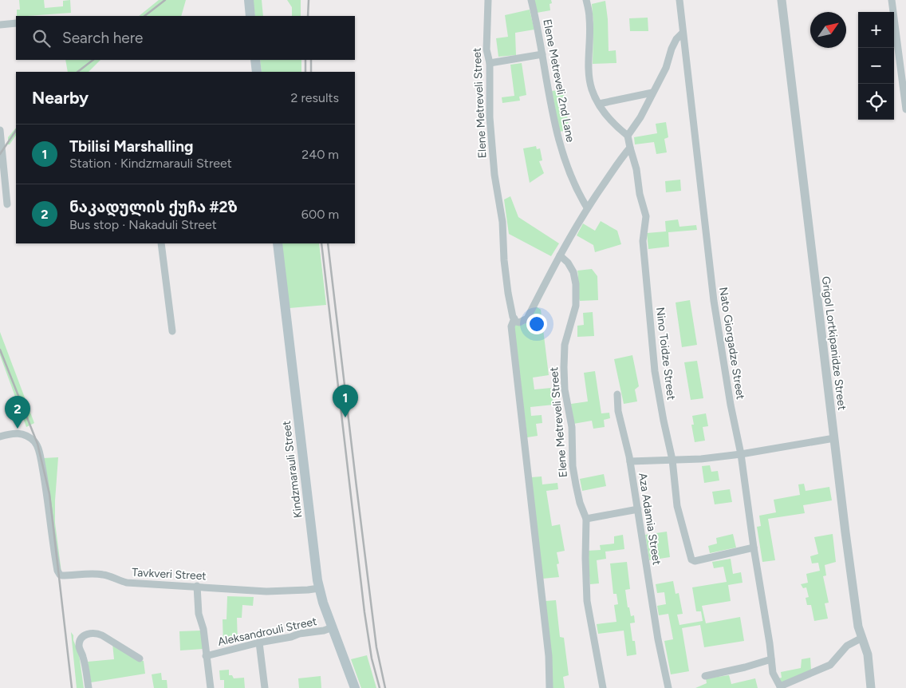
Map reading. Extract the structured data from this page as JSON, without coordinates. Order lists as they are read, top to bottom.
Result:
{
  "streets": {
    "main road": ["Kindzmarauli Street"],
    "street": [
      "Elene Metreveli 2nd Lane",
      "Elene Metreveli Street",
      "Nato Giorgadze Street",
      "Grigol Lortkipanidze Street",
      "Nino Toidze Street",
      "Aza Adamia Street",
      "Tavkveri Street",
      "Aleksandrouli Street"
    ]
  },
  "crossings": [
    ["Nato Giorgadze Street", "Nino Toidze Street"],
    ["Nato Giorgadze Street", "Aza Adamia Street"],
    ["Grigol Lortkipanidze Street", "Aza Adamia Street"],
    ["Nino Toidze Street", "Aza Adamia Street"],
    ["Kindzmarauli Street", "Tavkveri Street"],
    ["Kindzmarauli Street", "Aleksandrouli Street"]
  ],
  "north": "top right",
  "page": {
    "map_buttons": ["+", "−"],
    "search": "Search here",
    "heading": ["Nearby", "2 results"],
    "list": [
      {
        "mark": "1",
        "name": "Tbilisi Marshalling",
        "note": "Station · Kindzmarauli Street",
        "value": "240 m"
      },
      {
        "mark": "2",
        "name": "ნაკადულის ქუჩა #2ზ",
        "note": "Bus stop · Nakaduli Street",
        "value": "600 m"
      }
    ],
    "pins": ["1", "2"]
  }
}
